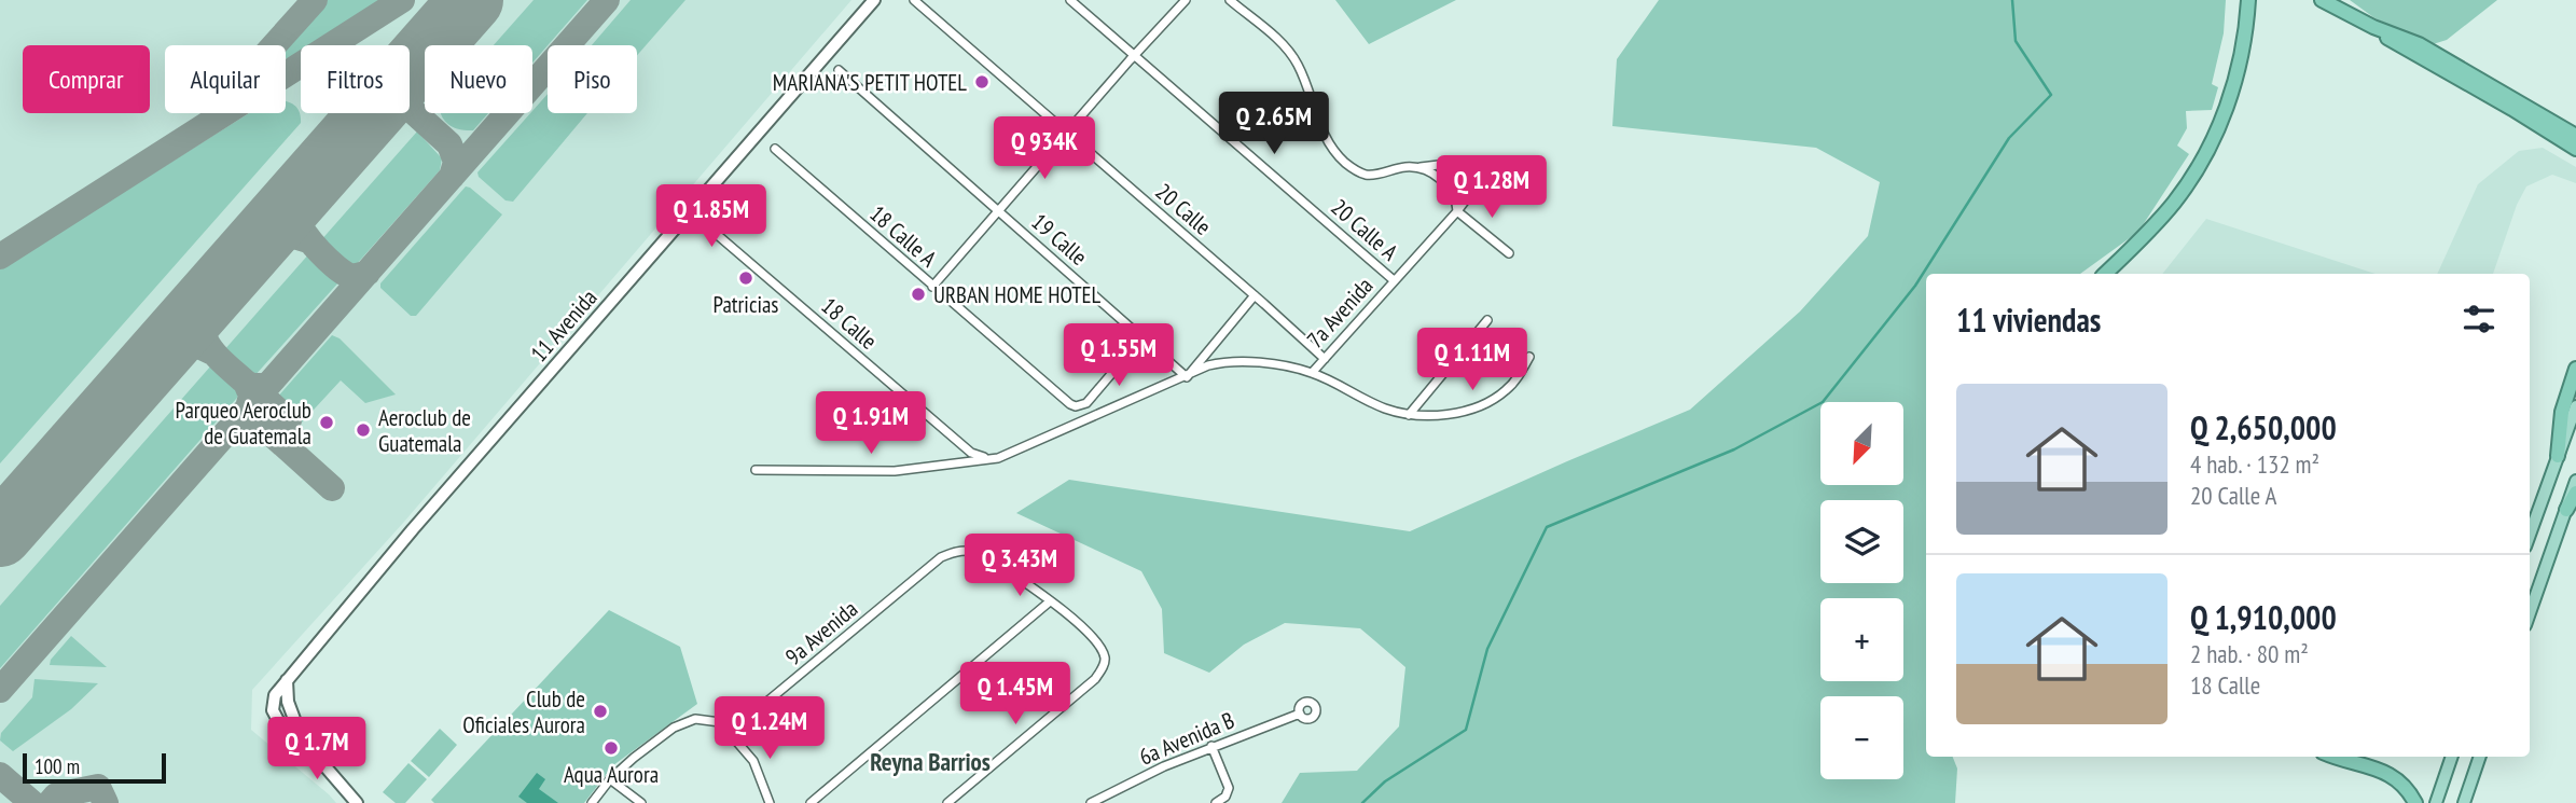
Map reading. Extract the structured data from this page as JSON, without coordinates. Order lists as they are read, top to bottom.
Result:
{
  "streets": {
    "main road": ["11 Avenida"],
    "street": [
      "20 Calle",
      "20 Calle A",
      "18 Calle A",
      "19 Calle",
      "7a Avenida",
      "18 Calle",
      "9a Avenida",
      "6a Avenida B"
    ]
  },
  "crossings": [
    ["20 Calle", "7a Avenida"],
    ["20 Calle A", "7a Avenida"],
    ["18 Calle A", "19 Calle"],
    ["18 Calle", "11 Avenida"]
  ],
  "districts": ["Reyna Barrios"],
  "places": [
    "MARIANA'S PETIT HOTEL",
    "Patricias",
    "URBAN HOME HOTEL",
    "Parqueo Aeroclub de Guatemala",
    "Aeroclub de Guatemala",
    "Club de Oficiales Aurora",
    "Aqua Aurora"
  ],
  "scale_bar": "100 m",
  "north": "bottom left",
  "page": {
    "chip": [
      "Comprar",
      "Alquilar",
      "Filtros",
      "Nuevo",
      "Piso"
    ],
    "price": [
      "Q 2.65M",
      "Q 934K",
      "Q 1.28M",
      "Q 1.85M",
      "Q 1.55M",
      "Q 1.11M",
      "Q 1.91M",
      "Q 3.43M",
      "Q 1.45M",
      "Q 1.24M",
      "Q 1.7M"
    ],
    "heading": "11 viviendas",
    "list": [
      {
        "name": "Q 2,650,000",
        "note": "4 hab. · 132 m² · 20 Calle A"
      },
      {
        "name": "Q 1,910,000",
        "note": "2 hab. · 80 m² · 18 Calle"
      }
    ],
    "map_buttons": ["+", "−"],
    "scale": "100 m"
  }
}
